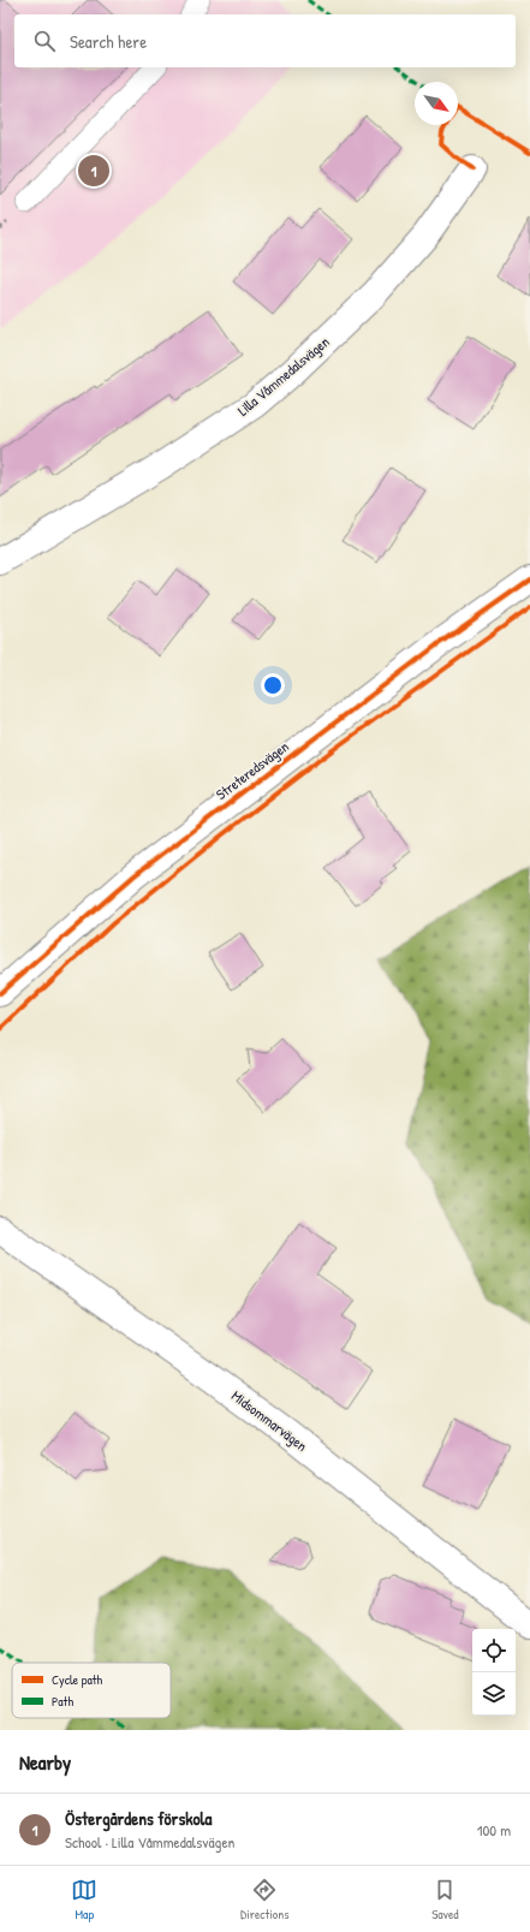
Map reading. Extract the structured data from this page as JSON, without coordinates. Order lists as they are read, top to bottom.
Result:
{
  "streets": {
    "street": ["Lilla Våmmedalsvägen", "Streteredsvägen", "Midsommarvägen"]
  },
  "legend": ["Cycle path", "Path"],
  "north": "bottom right",
  "page": {
    "search": "Search here",
    "pins": "1",
    "heading": "Nearby",
    "list": [
      {
        "mark": "1",
        "name": "Östergårdens förskola",
        "note": "School · Lilla Våmmedalsvägen",
        "value": "100 m"
      }
    ],
    "nav": ["Map", "Directions", "Saved"]
  }
}
